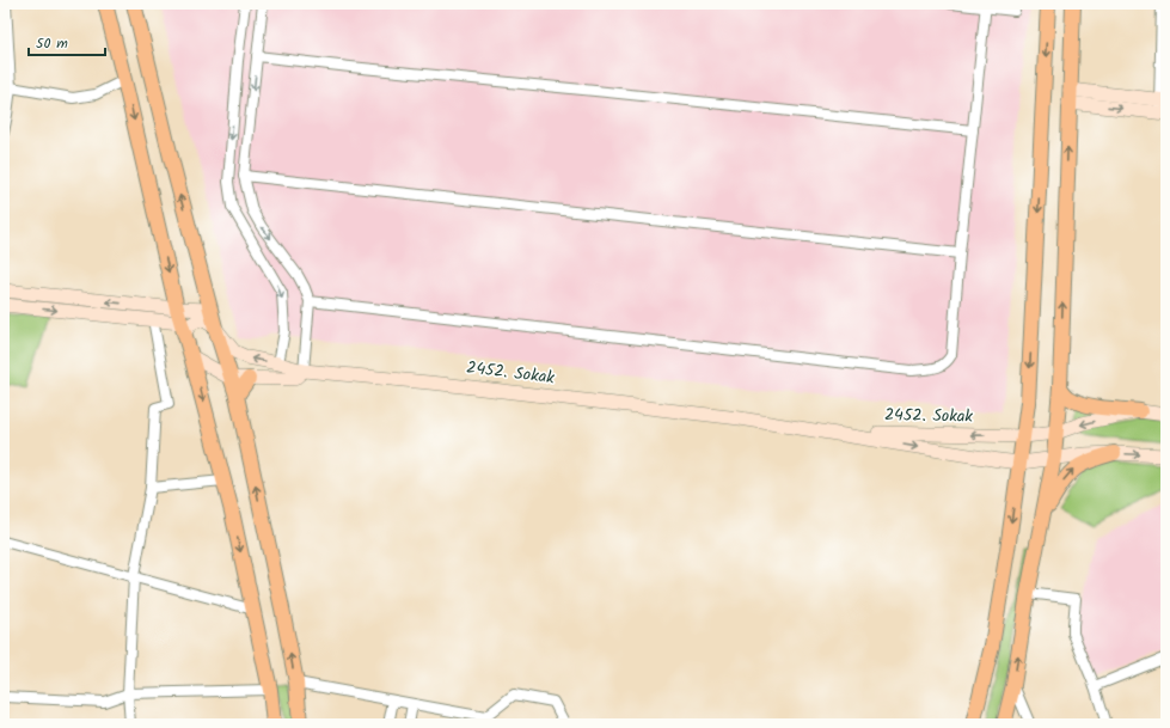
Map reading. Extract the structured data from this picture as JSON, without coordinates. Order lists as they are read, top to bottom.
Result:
{
  "streets": {
    "main road": ["2452. Sokak"]
  },
  "scale_bar": "50 m"
}
